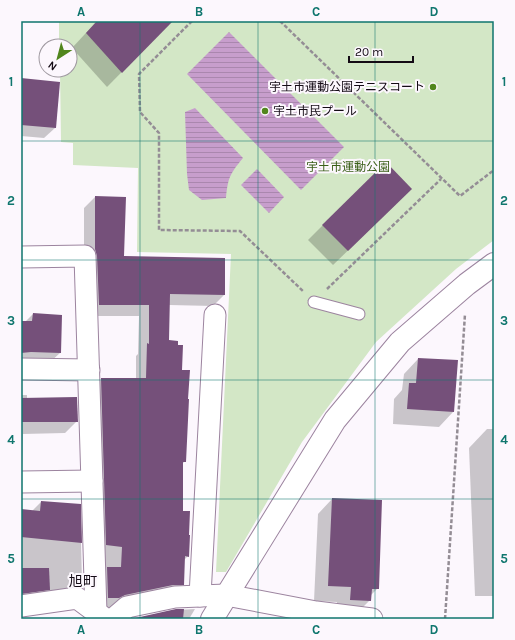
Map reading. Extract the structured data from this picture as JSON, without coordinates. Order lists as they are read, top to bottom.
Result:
{
  "districts": ["旭町"],
  "parks": ["宇土市運動公園"],
  "places": ["宇土市運動公園テニスコート", "宇土市民プール"],
  "scale_bar": "20 m",
  "north": "bottom left",
  "grid": {
    "columns": [
      "A",
      "B",
      "C",
      "D"
    ],
    "rows": [
      "1",
      "2",
      "3",
      "4",
      "5"
    ]
  }
}
